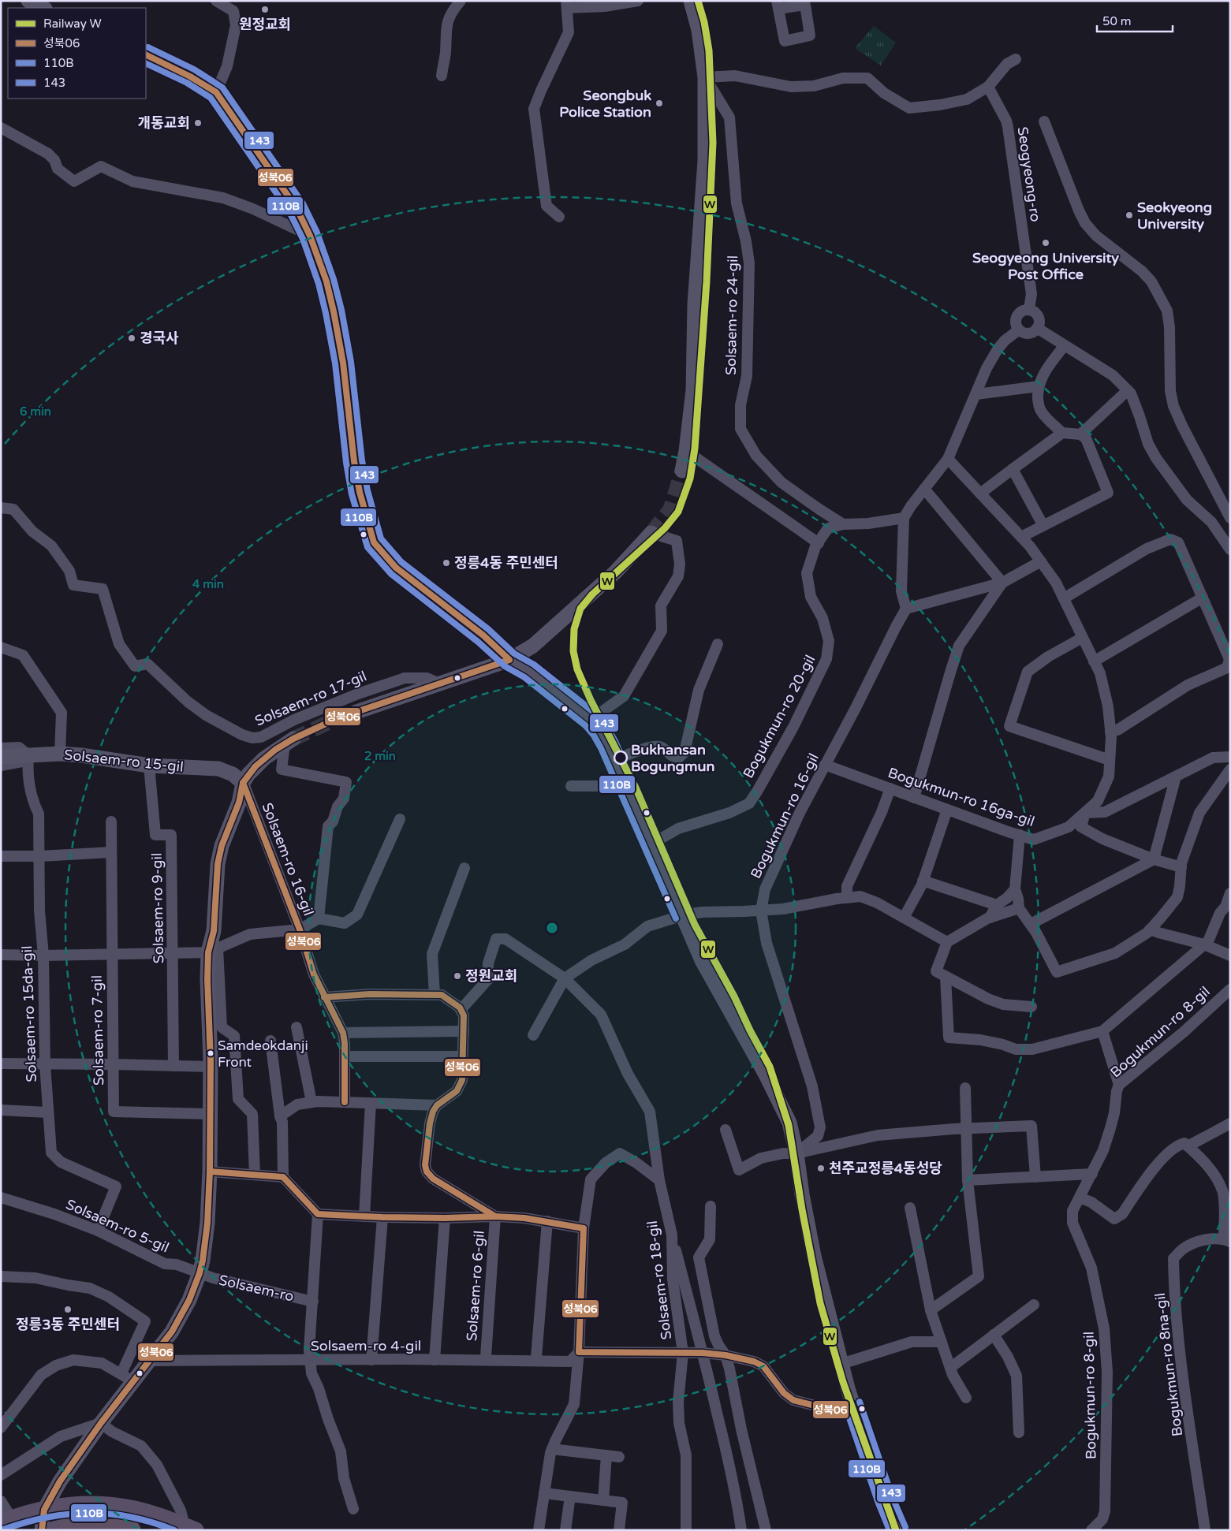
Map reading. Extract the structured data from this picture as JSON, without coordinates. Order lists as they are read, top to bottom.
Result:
{
  "streets": {
    "main road": ["Solsaem-ro 15-gil", "Solsaem-ro"],
    "street": [
      "Seogyeong-ro",
      "Solsaem-ro 24-gil",
      "Solsaem-ro 17-gil",
      "Bogukmun-ro 20-gil",
      "Bogukmun-ro 16ga-gil",
      "Bogukmun-ro 16-gil",
      "Solsaem-ro 16-gil",
      "Solsaem-ro 9-gil",
      "Solsaem-ro 15da-gil",
      "Solsaem-ro 7-gil",
      "Bogukmun-ro 8-gil",
      "Solsaem-ro 5-gil",
      "Solsaem-ro 18-gil",
      "Solsaem-ro 6-gil",
      "Solsaem-ro 4-gil",
      "Bogukmun-ro 8na-gil"
    ]
  },
  "crossings": [
    ["Solsaem-ro 24-gil", "Bogukmun-ro 20-gil"],
    ["Solsaem-ro 15-gil", "Solsaem-ro 16-gil"],
    ["Solsaem-ro 15-gil", "Solsaem-ro 9-gil"],
    ["Solsaem-ro 15-gil", "Solsaem-ro 15da-gil"],
    ["Solsaem-ro 15-gil", "Solsaem-ro"],
    ["Bogukmun-ro 16ga-gil", "Bogukmun-ro 16-gil"],
    ["Solsaem-ro 16-gil", "Solsaem-ro"],
    ["Solsaem-ro 15da-gil", "Solsaem-ro 5-gil"],
    ["Solsaem-ro 7-gil", "Solsaem-ro"],
    ["Solsaem-ro 5-gil", "Solsaem-ro"],
    ["Solsaem-ro", "Solsaem-ro 4-gil"]
  ],
  "places": [
    "원정교회",
    "Seongbuk Police Station",
    "개동교회",
    "Seokyeong University",
    "Seogyeong University Post Office",
    "경국사",
    "정릉4동 주민센터",
    "Bukhansan Bogungmun",
    "정원교회",
    "Samdeokdanji Front",
    "천주교정릉4동성당",
    "정릉3동 주민센터"
  ],
  "lines": [
    "rail line W",
    "transit line 143",
    "transit line 성북06",
    "transit line 110B"
  ],
  "legend": [
    "Railway W",
    "성북06",
    "110B",
    "143"
  ],
  "scale_bar": "50 m",
  "rings": ["6 min", "4 min", "2 min"]
}
